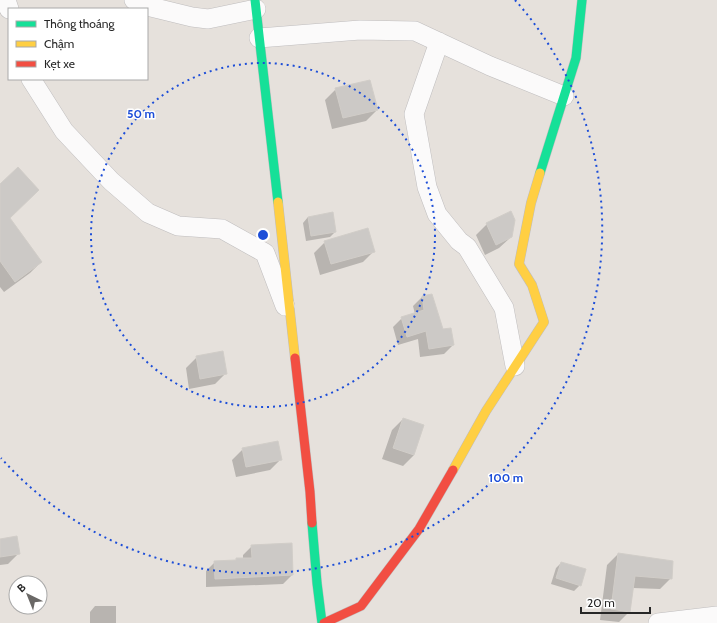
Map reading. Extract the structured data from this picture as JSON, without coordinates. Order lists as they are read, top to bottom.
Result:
{
  "legend": ["Thông thoáng", "Chậm", "Kẹt xe"],
  "scale_bar": "20 m",
  "north": "top left",
  "rings": ["50 m", "100 m"]
}
